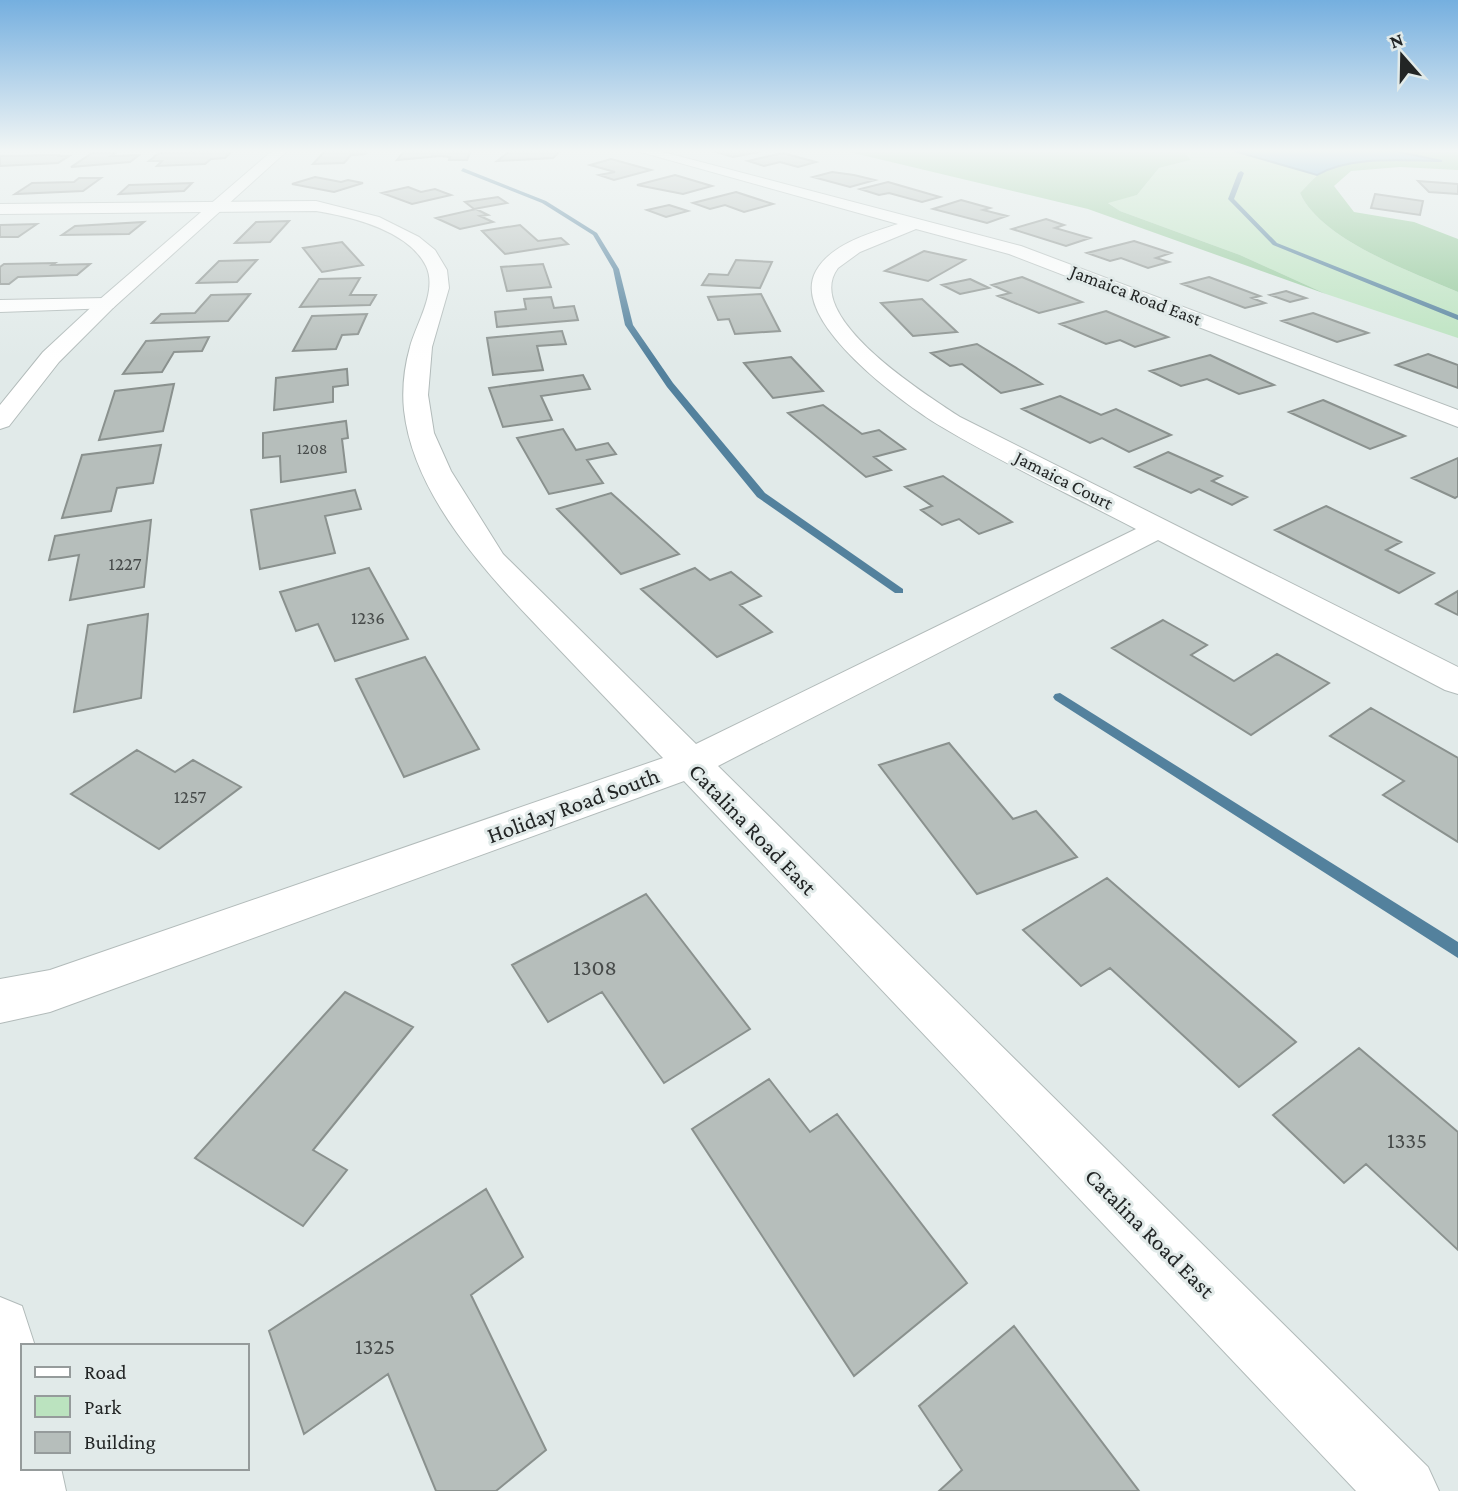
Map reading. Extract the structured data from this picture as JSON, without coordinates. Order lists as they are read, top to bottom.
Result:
{
  "streets": {
    "street": [
      "Jamaica Road East",
      "Jamaica Court",
      "Holiday Road South",
      "Catalina Road East"
    ]
  },
  "crossings": [
    ["Jamaica Road East", "Jamaica Court"],
    ["Jamaica Court", "Holiday Road South"],
    ["Holiday Road South", "Catalina Road East"]
  ],
  "house_numbers": [
    "1208",
    "1227",
    "1236",
    "1257",
    "1308",
    "1335",
    "1325"
  ],
  "legend": ["Road", "Park", "Building"],
  "north": "top"
}
